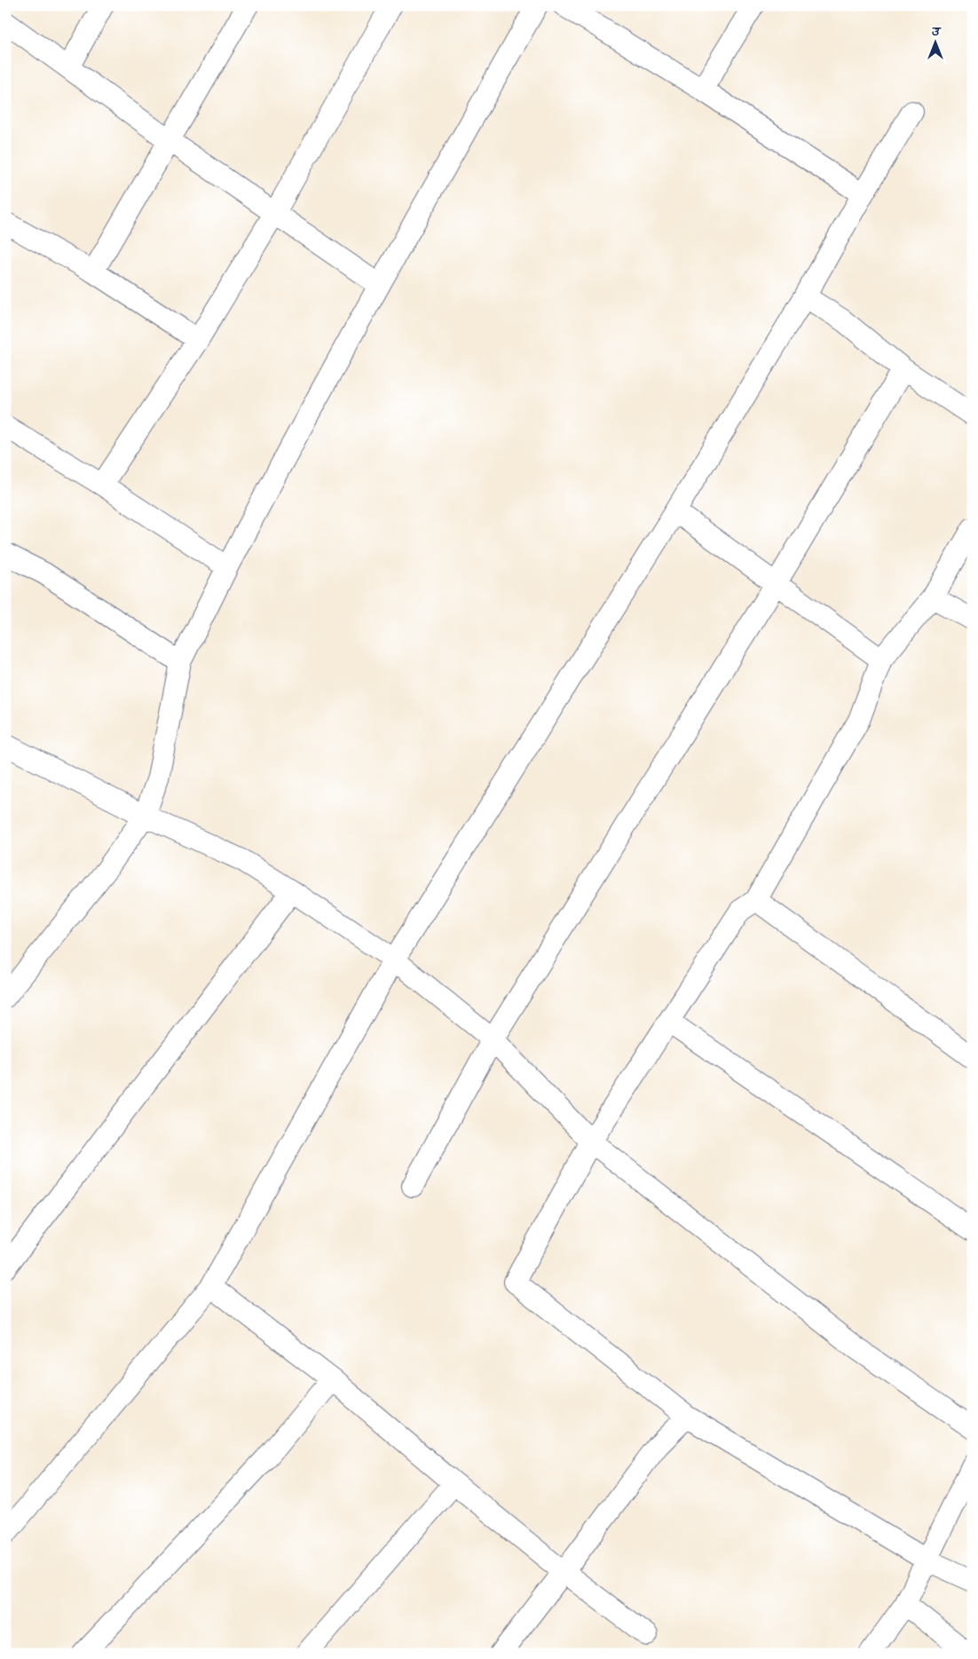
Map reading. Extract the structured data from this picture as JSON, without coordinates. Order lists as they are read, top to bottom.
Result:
{
  "north": "top"
}
